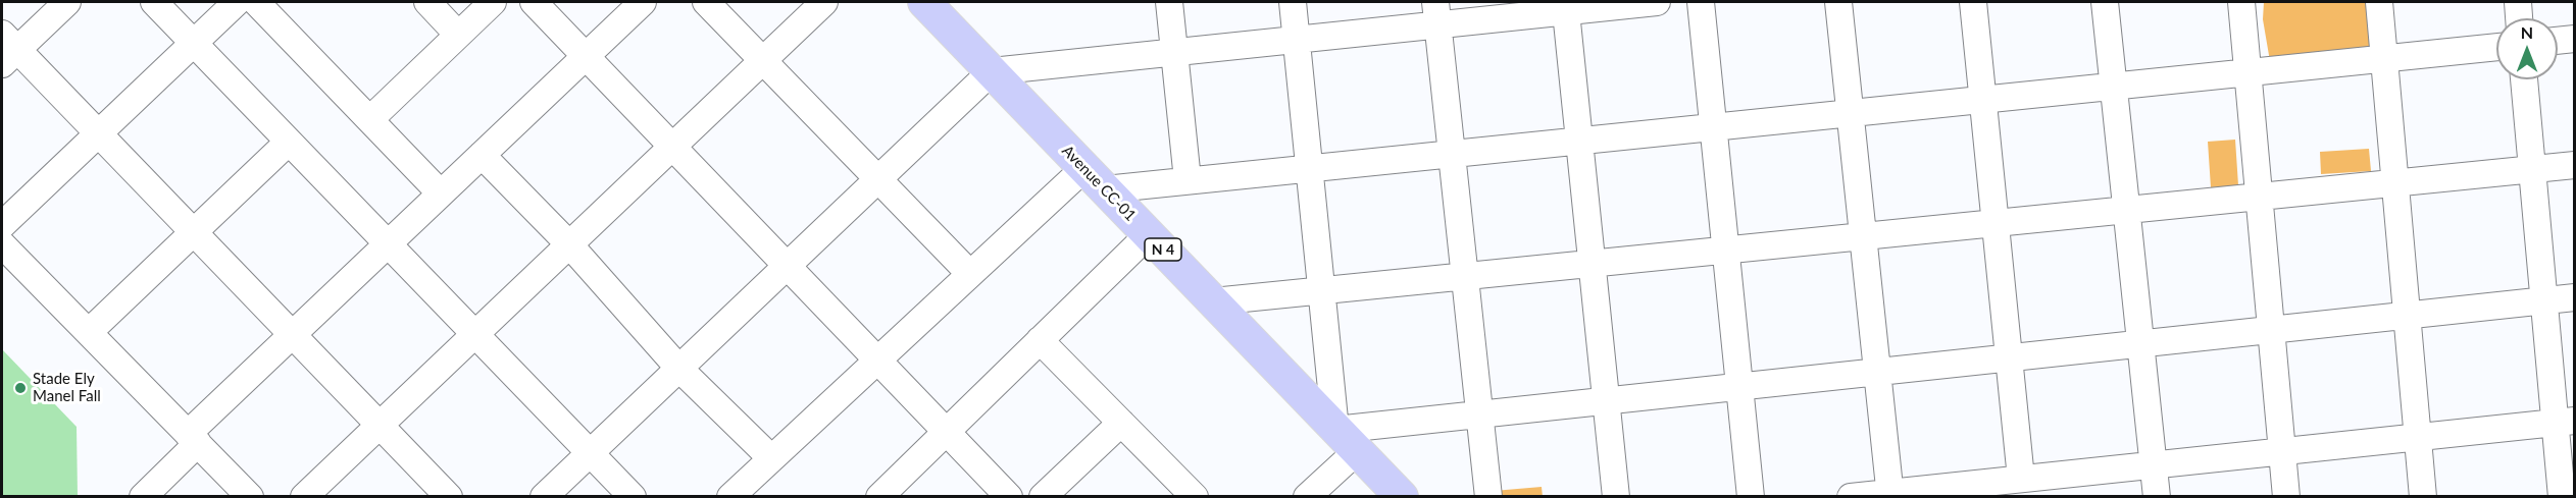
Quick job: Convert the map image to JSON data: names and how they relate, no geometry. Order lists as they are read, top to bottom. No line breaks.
{"streets":{"main road":["Avenue CC-01","N 4"]},"places":["Stade Ely Manel Fall"],"north":"top"}
